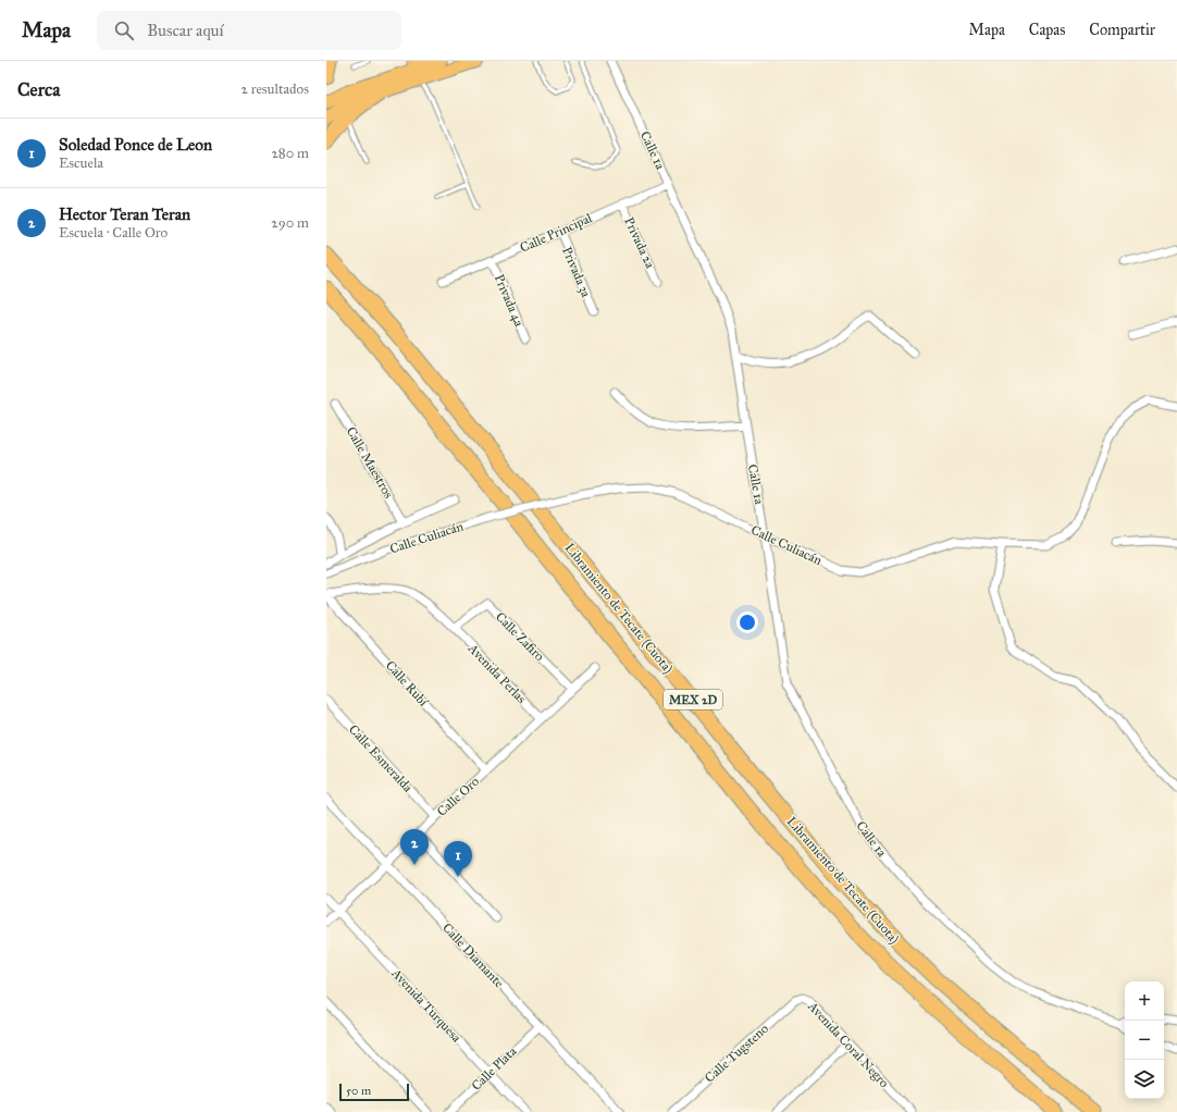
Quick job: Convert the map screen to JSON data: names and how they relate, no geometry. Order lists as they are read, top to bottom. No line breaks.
{"streets":{"highway":["Libramiento de Tecate (Cuota)","MEX 2D"],"street":["Calle 1a","Calle Principal","Privada 2a","Privada 3a","Privada 4a","Calle Maestros","Calle Culiacán","Calle Zafiro","Avenida Perlas","Calle Rubí","Calle Esmeralda","Calle Oro","Calle Diamante","Avenida Turquesa","Avenida Coral Negro","Calle Tugsteno","Calle Plata"]},"crossings":[["Calle 1a","Calle Principal"],["Calle 1a","Calle Culiacán"],["Calle Principal","Privada 2a"],["Calle Principal","Privada 3a"],["Calle Principal","Privada 4a"],["Calle Zafiro","Avenida Perlas"],["Calle Zafiro","Calle Oro"],["Avenida Perlas","Calle Oro"],["Calle Rubí","Calle Oro"],["Calle Esmeralda","Calle Oro"],["Calle Oro","Calle Diamante"],["Calle Oro","Avenida Turquesa"],["Calle Diamante","Calle Plata"],["Avenida Turquesa","Calle Plata"],["Avenida Coral Negro","Calle Tugsteno"]],"scale_bar":"50 m","page":{"header":"Mapa","search":"Buscar aquí","nav":["Mapa","Capas","Compartir"],"heading":["Cerca","2 resultados"],"list":[{"mark":"1","name":"Soledad Ponce de Leon","note":"Escuela","value":"280 m"},{"mark":"2","name":"Hector Teran Teran","note":"Escuela · Calle Oro","value":"290 m"}],"pins":["2","1"],"map_buttons":["+","−"],"scale":"50 m"}}
